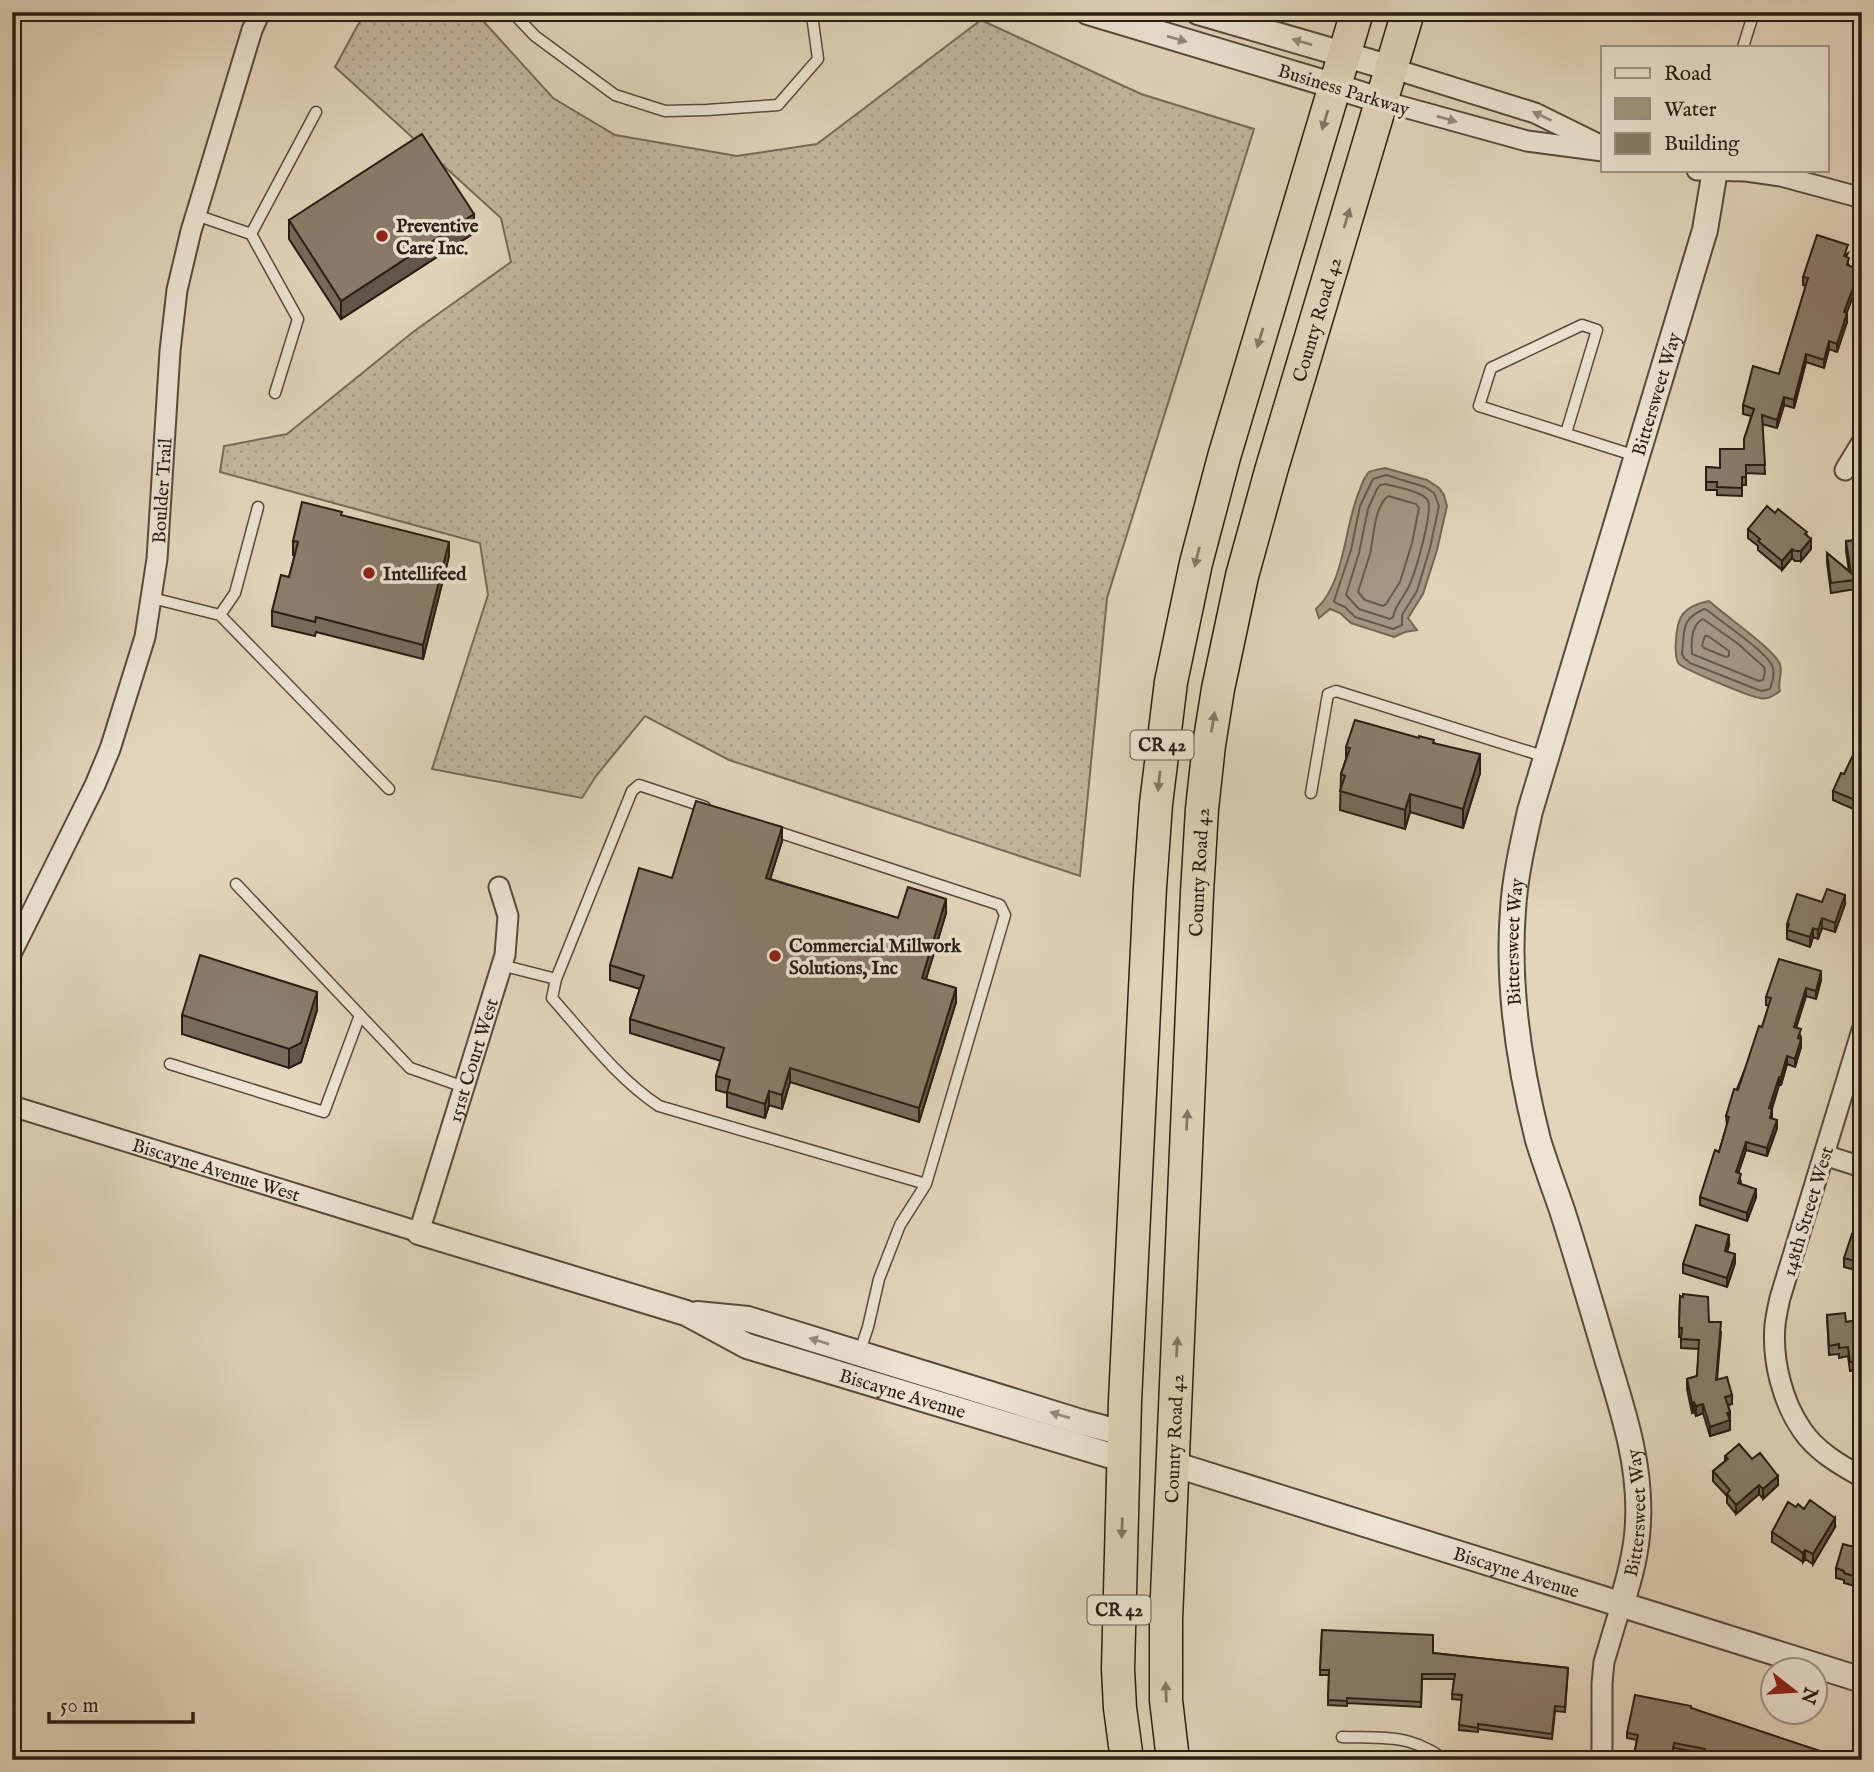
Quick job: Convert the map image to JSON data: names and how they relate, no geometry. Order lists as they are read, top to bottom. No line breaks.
{"streets":{"highway":["County Road 42","CR 42"],"street":["Business Parkway","Bittersweet Way","Boulder Trail","151st Court West","Biscayne Avenue West","148th Street West","Biscayne Avenue"]},"crossings":[["Business Parkway","County Road 42"],["Business Parkway","CR 42"],["County Road 42","Biscayne Avenue"],["Bittersweet Way","Biscayne Avenue"],["CR 42","Biscayne Avenue"],["151st Court West","Biscayne Avenue West"],["151st Court West","Biscayne Avenue"],["Biscayne Avenue West","Biscayne Avenue"]],"places":["Preventive Care Inc.","Intellifeed","Commercial Millwork Solutions, Inc"],"legend":["Road","Water","Building"],"scale_bar":"50 m","north":"right"}
